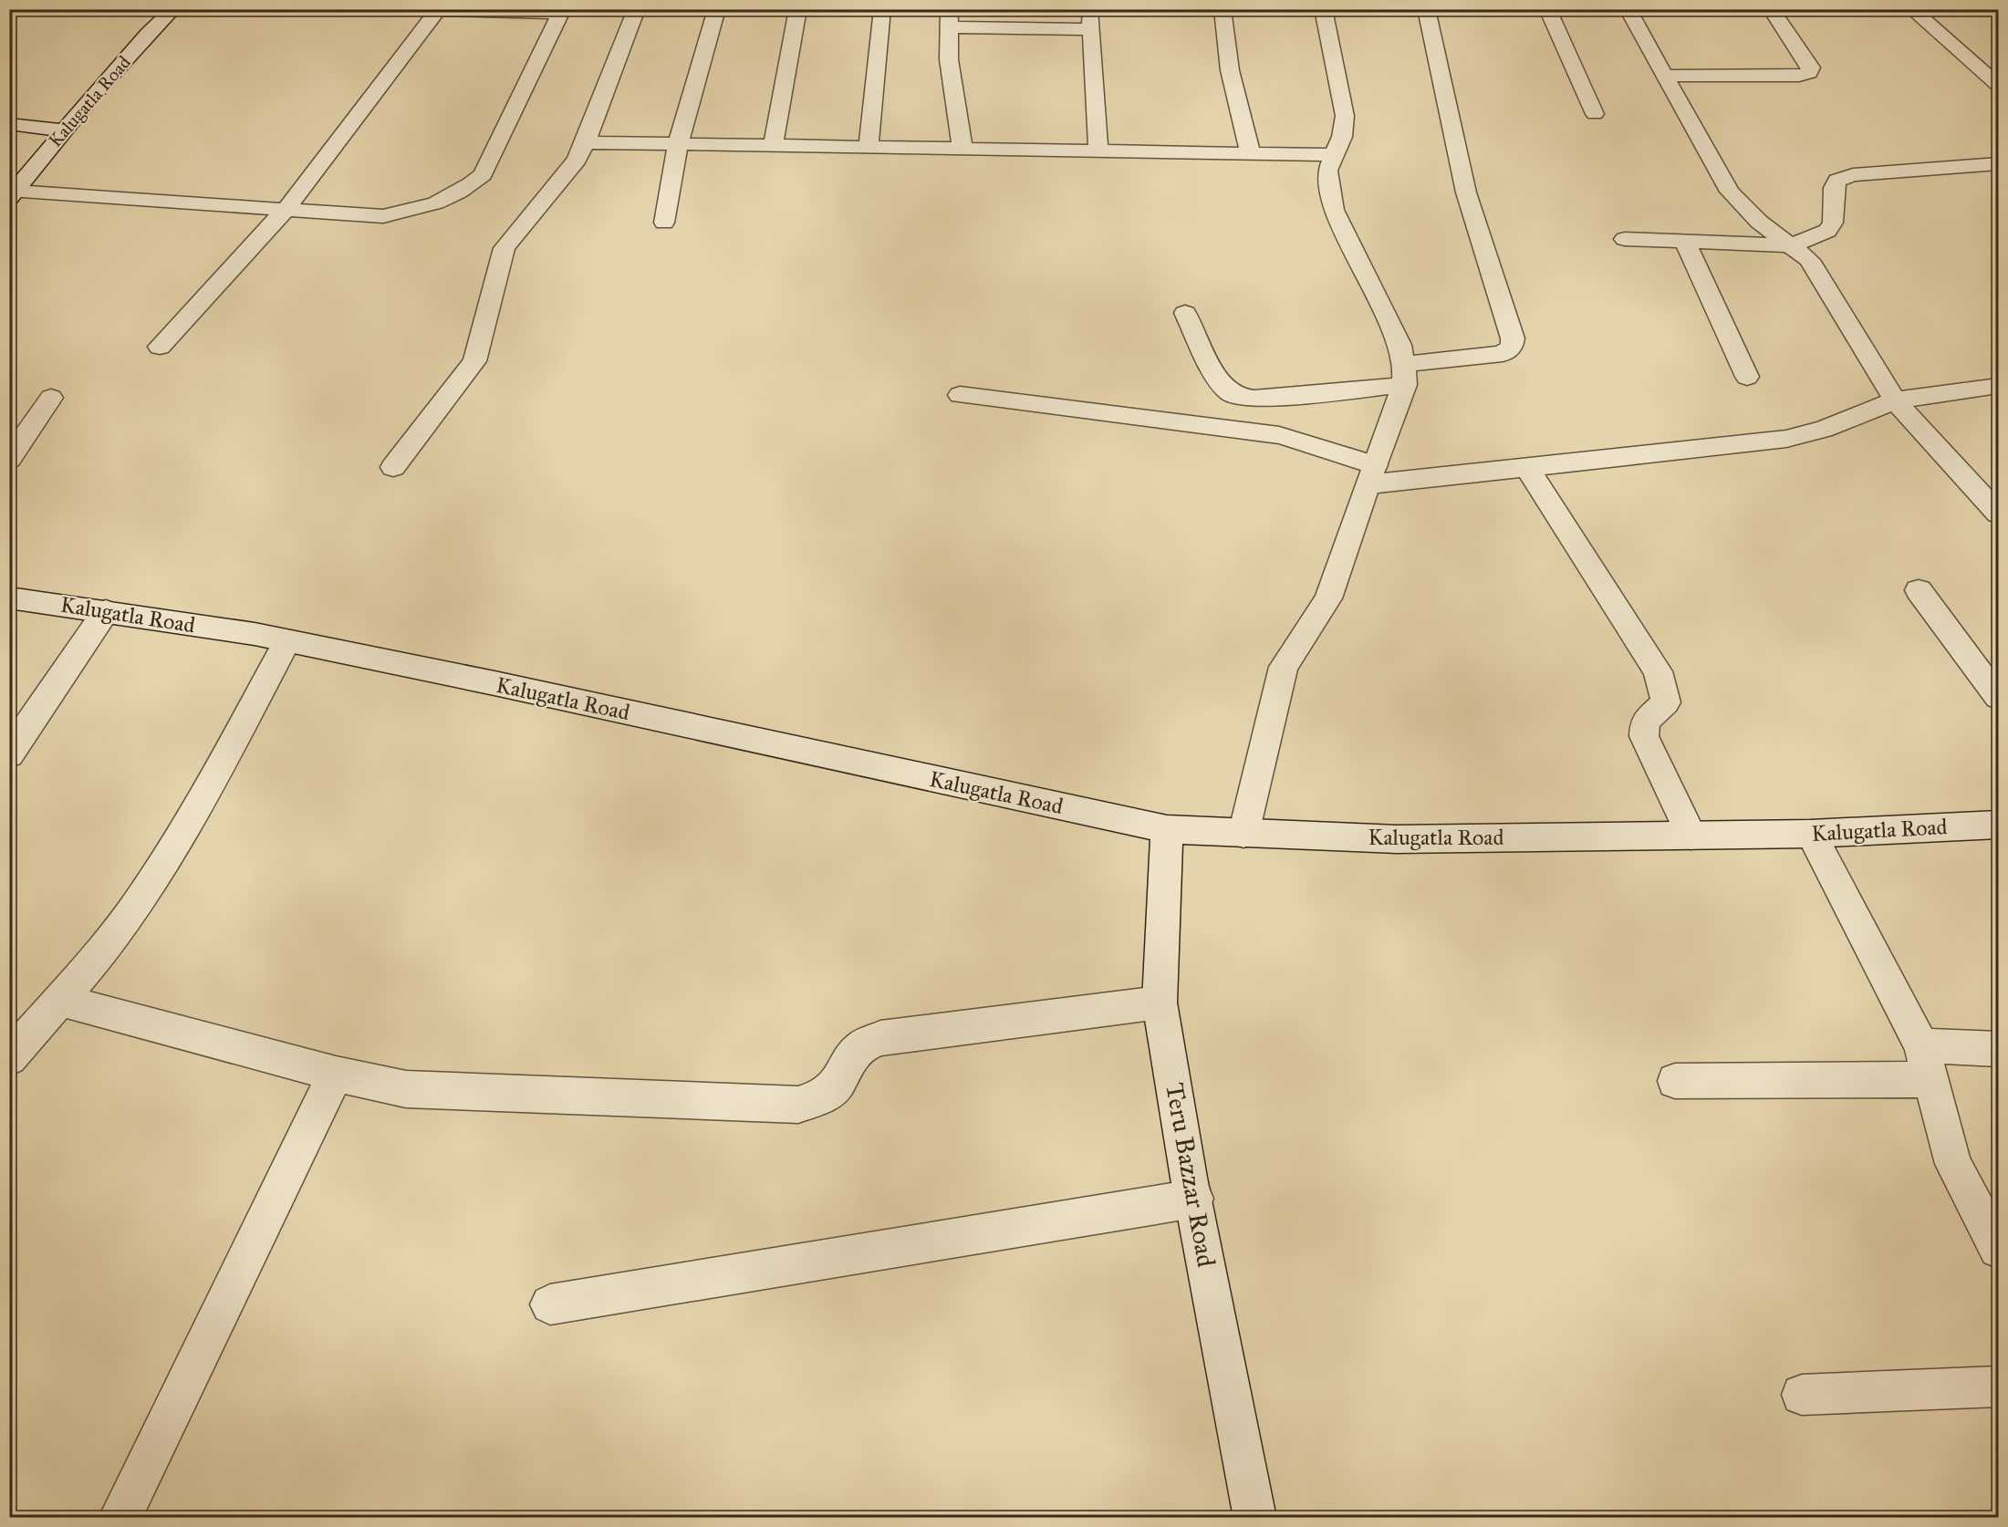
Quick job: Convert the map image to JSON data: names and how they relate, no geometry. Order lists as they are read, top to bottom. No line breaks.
{"streets":{"street":["Kalugatla Road","Teru Bazzar Road"]},"crossings":[["Kalugatla Road","Teru Bazzar Road"]]}
